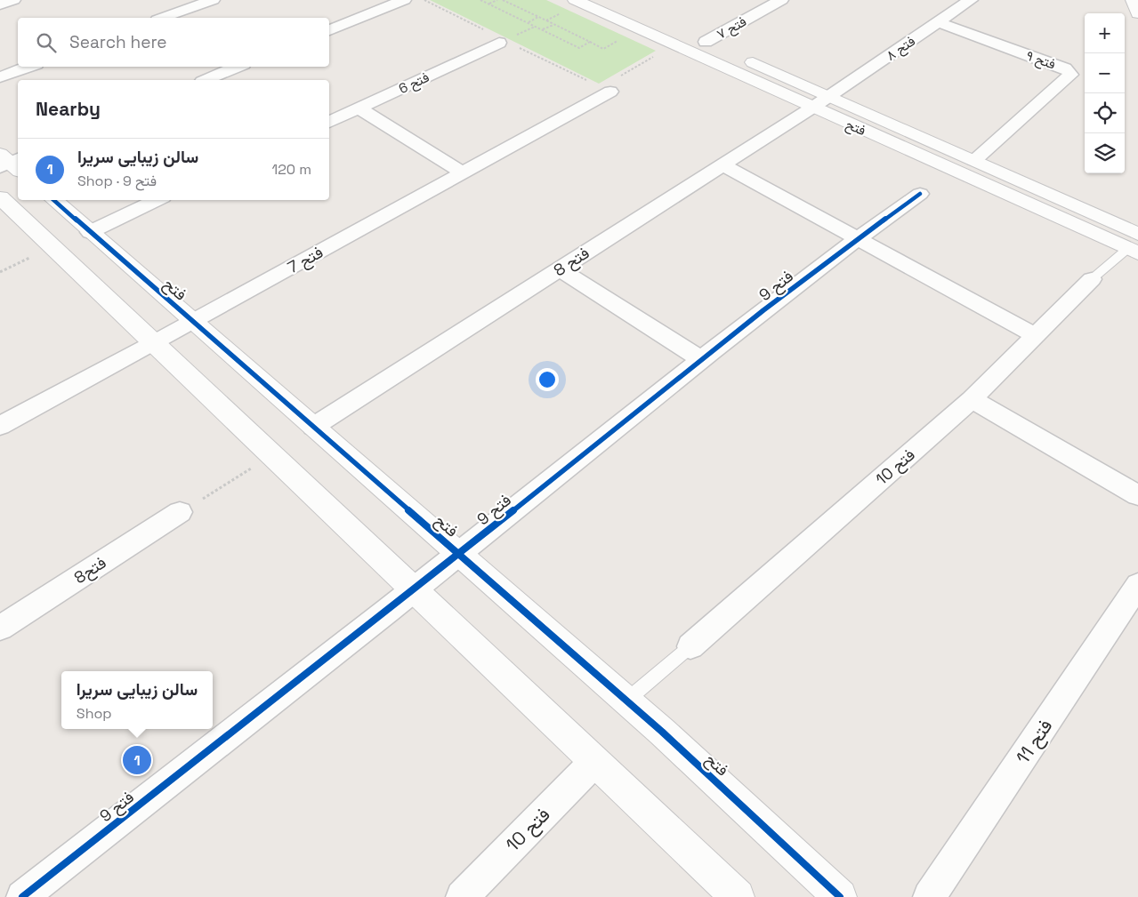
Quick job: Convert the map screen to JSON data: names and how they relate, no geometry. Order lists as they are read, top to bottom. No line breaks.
{"streets":{"street":["فتح ۷","فتح ۸","فتح ۹","فتح 6","فتح","فتح 7","فتح 8","فتح 9","فتح 10","فتح8","فتح 11"]},"crossings":[["فتح ۸","فتح ۹"],["فتح ۸","فتح"],["فتح ۸","فتح 8"],["فتح ۹","فتح"],["فتح","فتح 7"],["فتح","فتح 8"],["فتح","فتح 9"]],"page":{"map_buttons":["+","−"],"search":"Search here","heading":"Nearby","list":[{"mark":"1","name":"سالن زیبایی سریرا","note":"Shop · فتح 9","value":"120 m"}],"popup":["سالن زیبایی سریرا","Shop"],"pins":"1"}}
